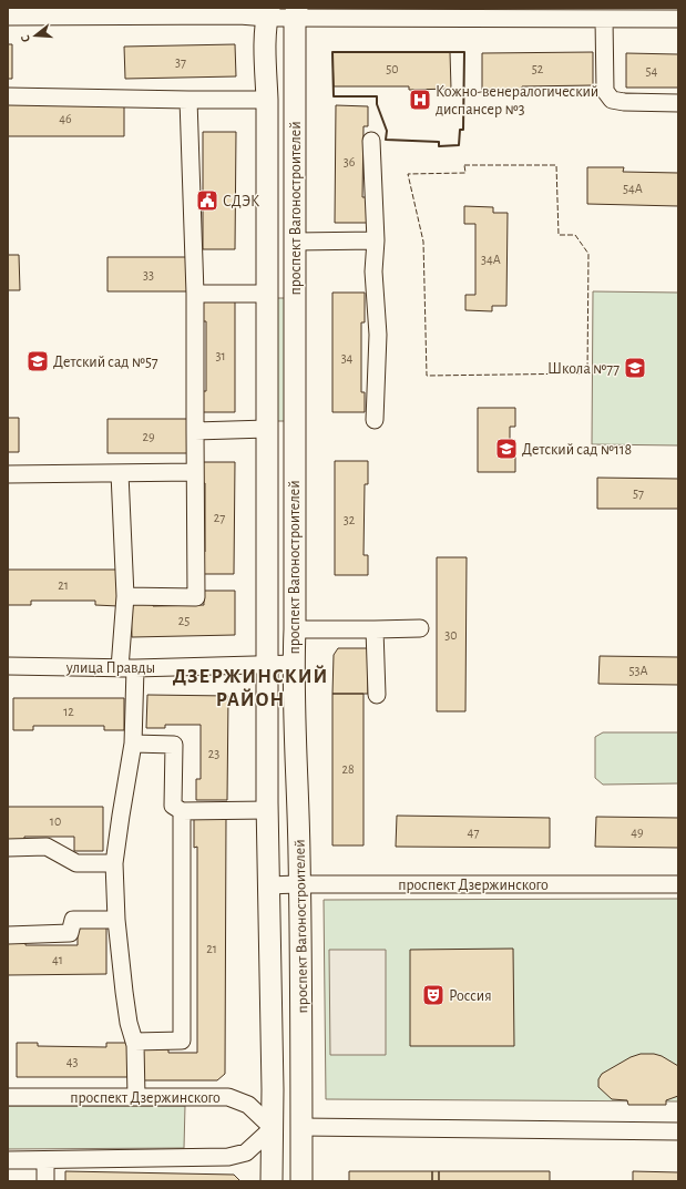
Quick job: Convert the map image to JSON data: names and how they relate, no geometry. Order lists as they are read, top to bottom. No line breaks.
{"streets":{"main road":["проспект Вагоностроителей"],"street":["улица Правды","проспект Дзержинского"]},"crossings":[["проспект Вагоностроителей","улица Правды"],["проспект Вагоностроителей","проспект Дзержинского"]],"districts":["ДЗЕРЖИНСКИЙ РАЙОН"],"places":{"hospital":["Кожно-венералогический диспансер №3"],"public building":["СДЭК"],"school or university":["Детский сад №57","Школа №77","Детский сад №118"],"theatre":["Россия"]},"house_numbers":["37","50","52","54","46","36","54А","34А","33","31","34","29","57","27","32","21","25","30","53А","12","23","28","10","47","49","21","41","43"],"north":"left"}
